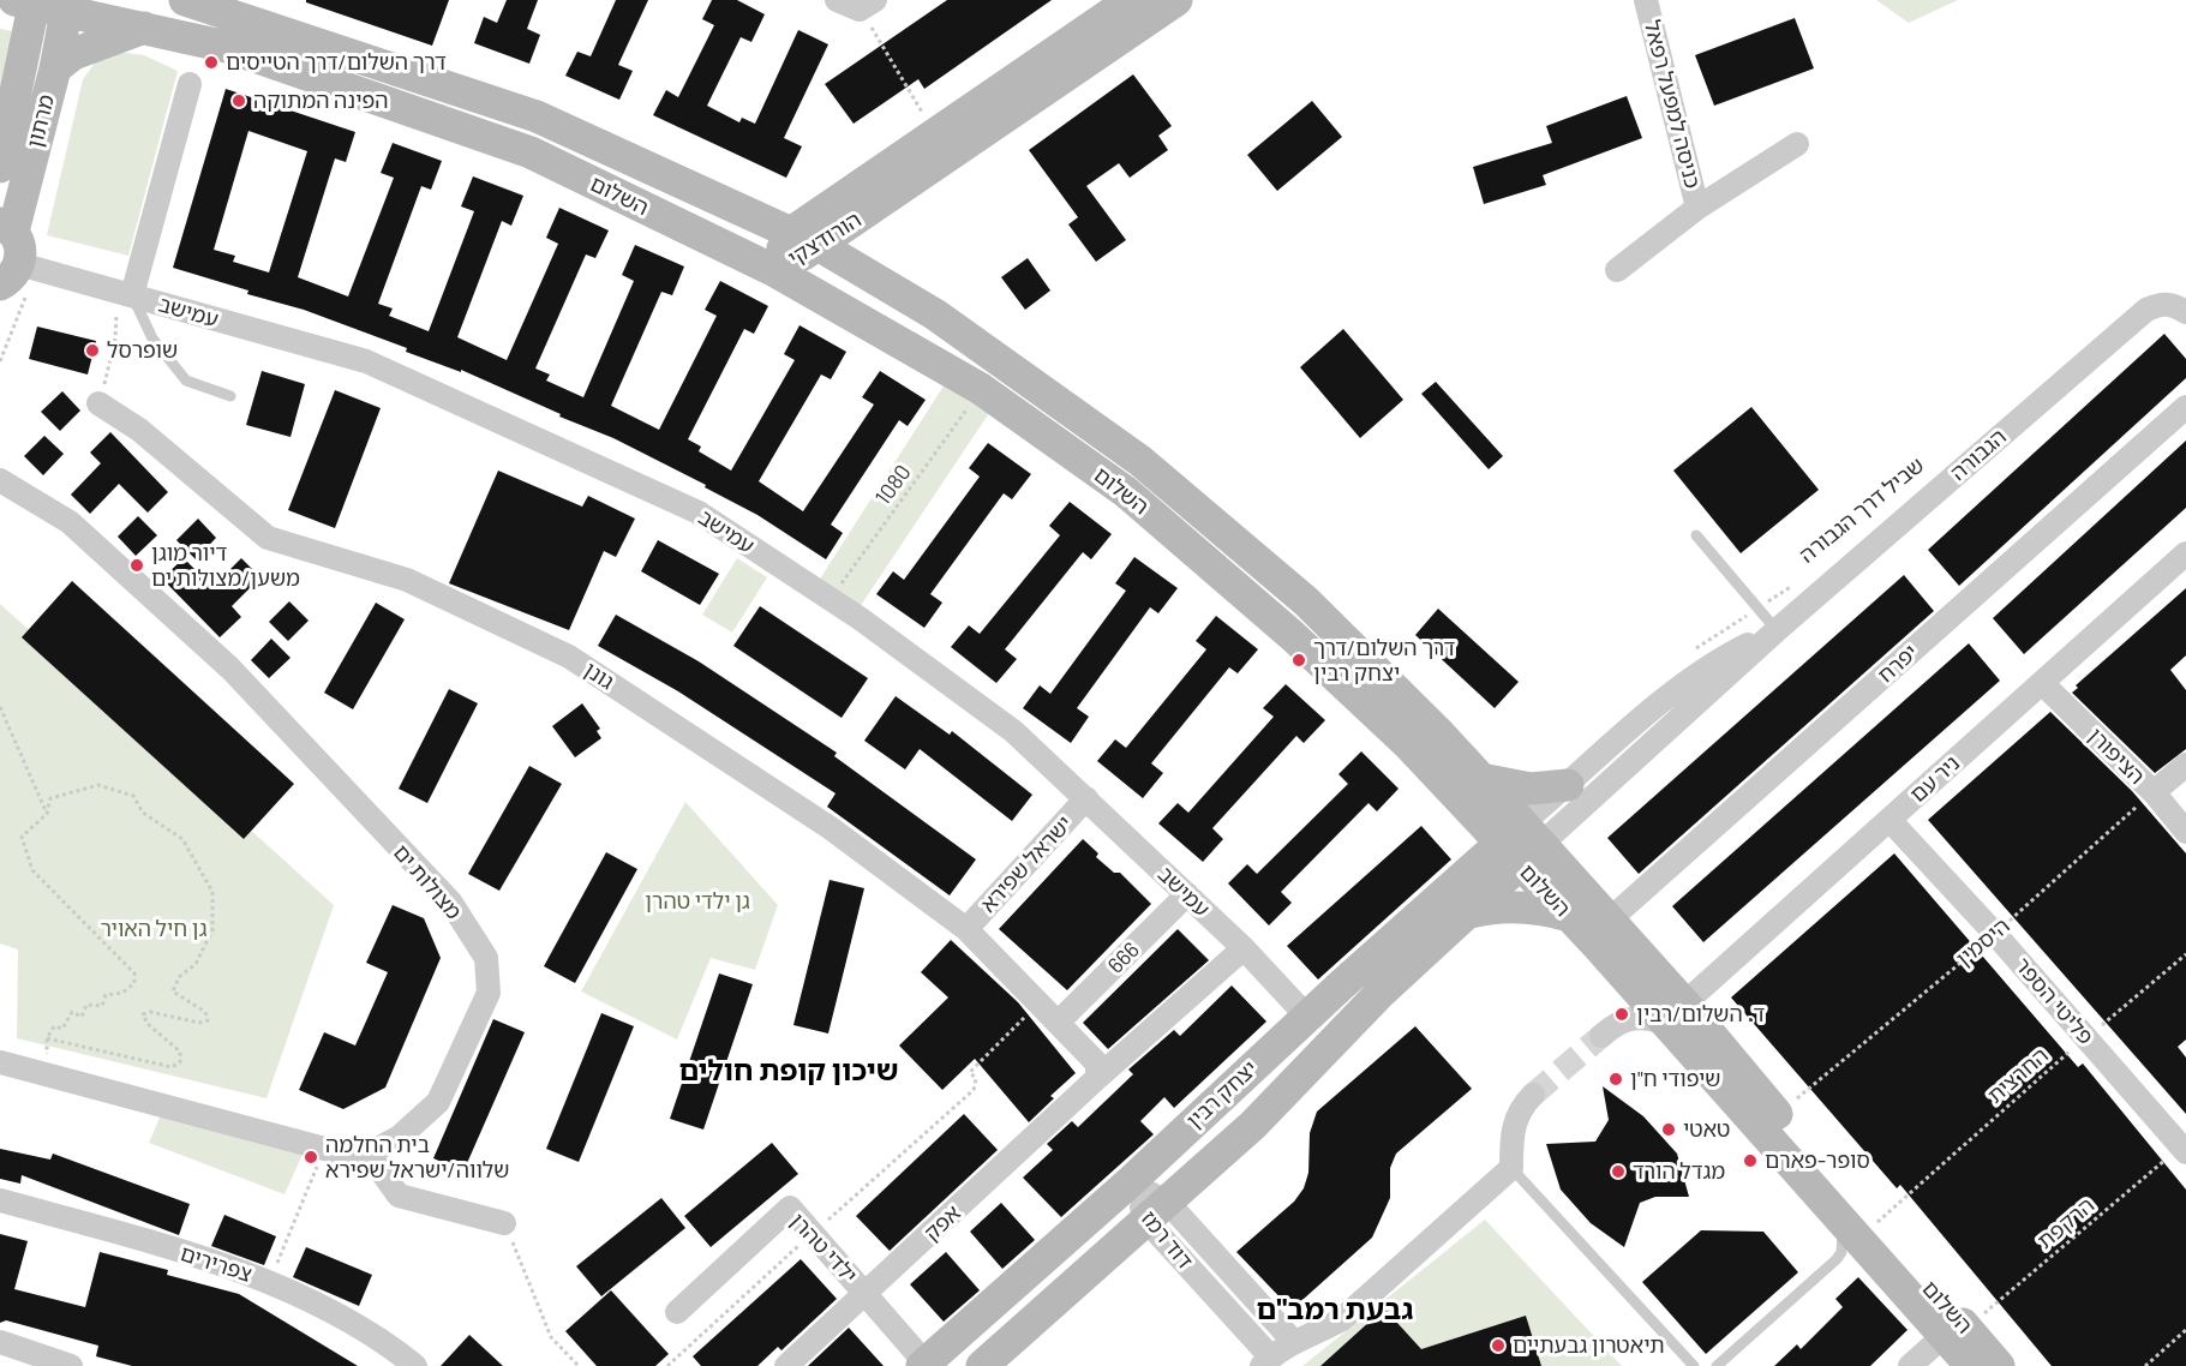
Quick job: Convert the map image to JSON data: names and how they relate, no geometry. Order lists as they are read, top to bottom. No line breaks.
{"streets":{"main road":["מרתון","השלום","הורודצקי","יצחק רבין"],"street":["כניסה למפעל רפאל","עמישב","הגבורה","יפרח","גונן","הציפורן","ניר עם","ישראל שפירא","מצולות ים","666","פליטי הספר","אפק","דוד רמז","ילדי טהרן","צפרירים"],"path":["1080","שביל דרך הגבורה","היסמין","החרצית","הרקפת"]},"crossings":[["מרתון","השלום"],["השלום","הורודצקי"],["השלום","הגבורה"],["השלום","1080"],["השלום","יפרח"],["השלום","ניר עם"],["השלום","היסמין"],["השלום","החרצית"],["השלום","יצחק רבין"],["השלום","הרקפת"],["עמישב","1080"],["עמישב","ישראל שפירא"],["עמישב","666"],["עמישב","יצחק רבין"],["עמישב","אפק"],["הגבורה","יצחק רבין"],["גונן","ישראל שפירא"],["גונן","666"],["הציפורן","ניר עם"],["הציפורן","היסמין"],["ניר עם","פליטי הספר"],["היסמין","פליטי הספר"],["פליטי הספר","החרצית"],["פליטי הספר","הרקפת"],["יצחק רבין","דוד רמז"],["יצחק רבין","ילדי טהרן"],["אפק","ילדי טהרן"]],"districts":["שיכון קופת חולים","גבעת רמב\"ם"],"parks":["גן ילדי טהרן","גן חיל האויר"],"places":["דרך השלום/דרך הטייסים","הפינה המתוקה","שופרסל","דיור מוגן משען/מצולות ים","דרך השלום/דרך יצחק רבין","ד. השלום/רבין","שיפודי ח\"ן","טאטי","בית החלמה שלווה/ישראל שפירא","סופר-פארם","מגדל הורד","תיאטרון גבעתיים"]}
